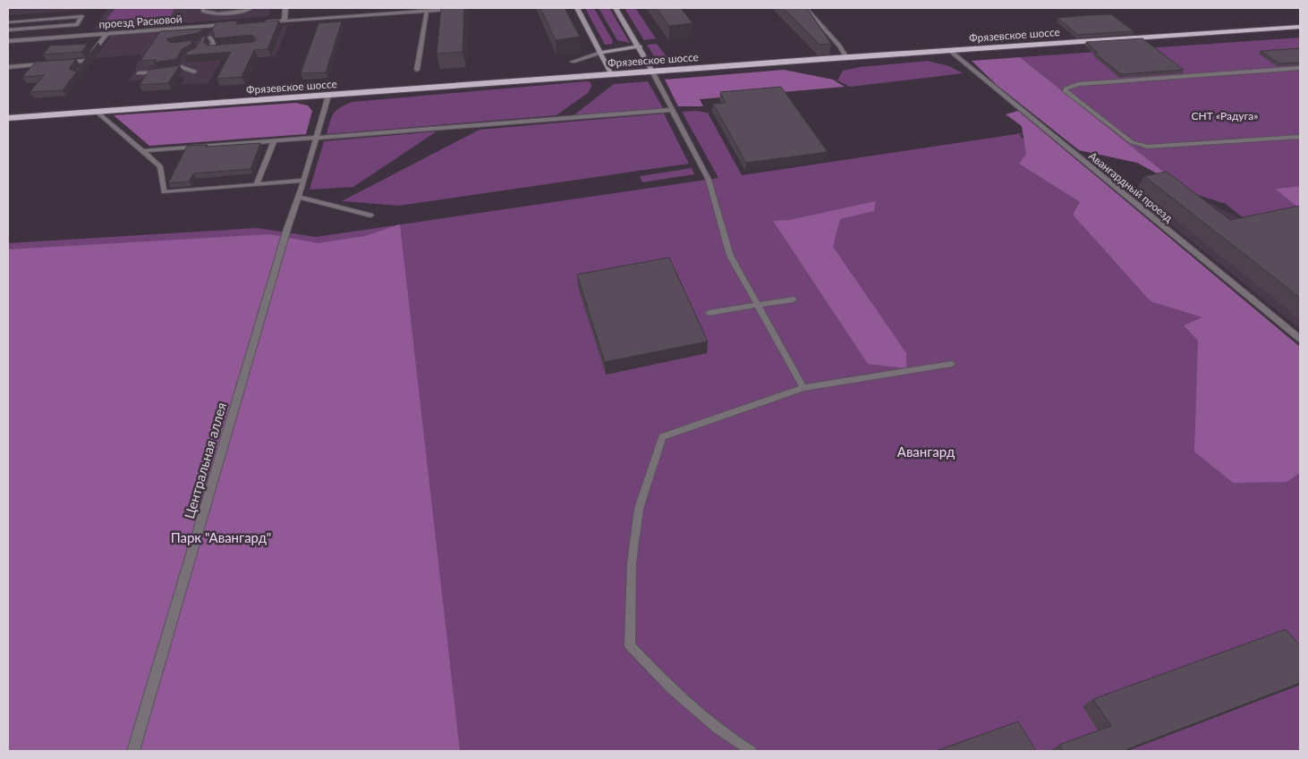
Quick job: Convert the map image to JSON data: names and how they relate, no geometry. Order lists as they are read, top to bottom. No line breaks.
{"streets":{"highway":["Фрязевское шоссе"],"street":["проезд Расковой","Авангардный проезд","Центральная аллея"]},"crossings":[["Фрязевское шоссе","Авангардный проезд"]],"parks":["СНТ «Радуга»","Авангард","Парк \"Авангард\""]}
